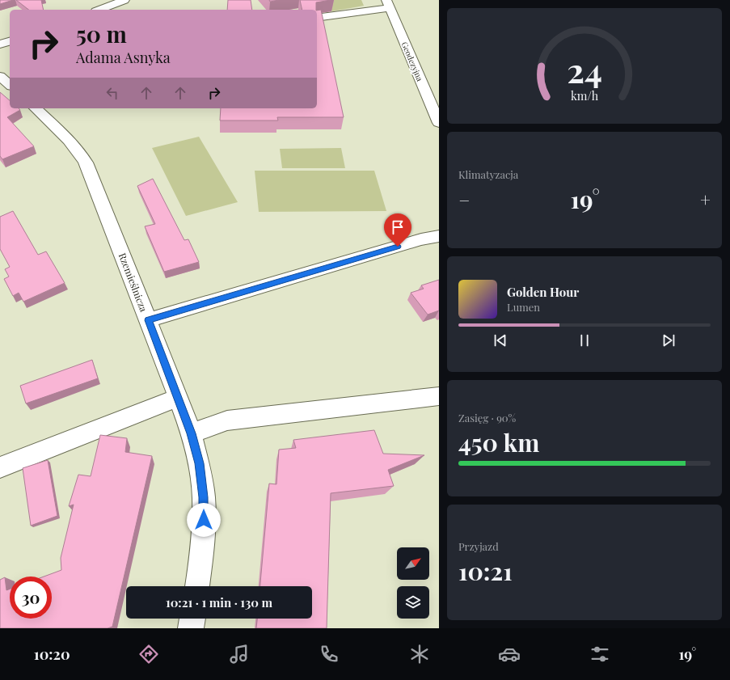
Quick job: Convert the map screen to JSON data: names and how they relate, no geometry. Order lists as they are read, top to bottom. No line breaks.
{"streets":{"street":["Geodezyjna","Rzemieślnicza"]},"north":"top right","page":{"turn":["50 m","Adama Asnyka"],"tile":["Klimatyzacja",["Zasięg · 90%","450 km"],["Przyjazd","10:21"]],"heat":["−","19°","+"],"song":["Golden Hour","Lumen"],"limit":"30","trip":"10:21 · 1 min · 130 m","tabs":["10:20","19°"],"gauge":["24","km/h"]}}
